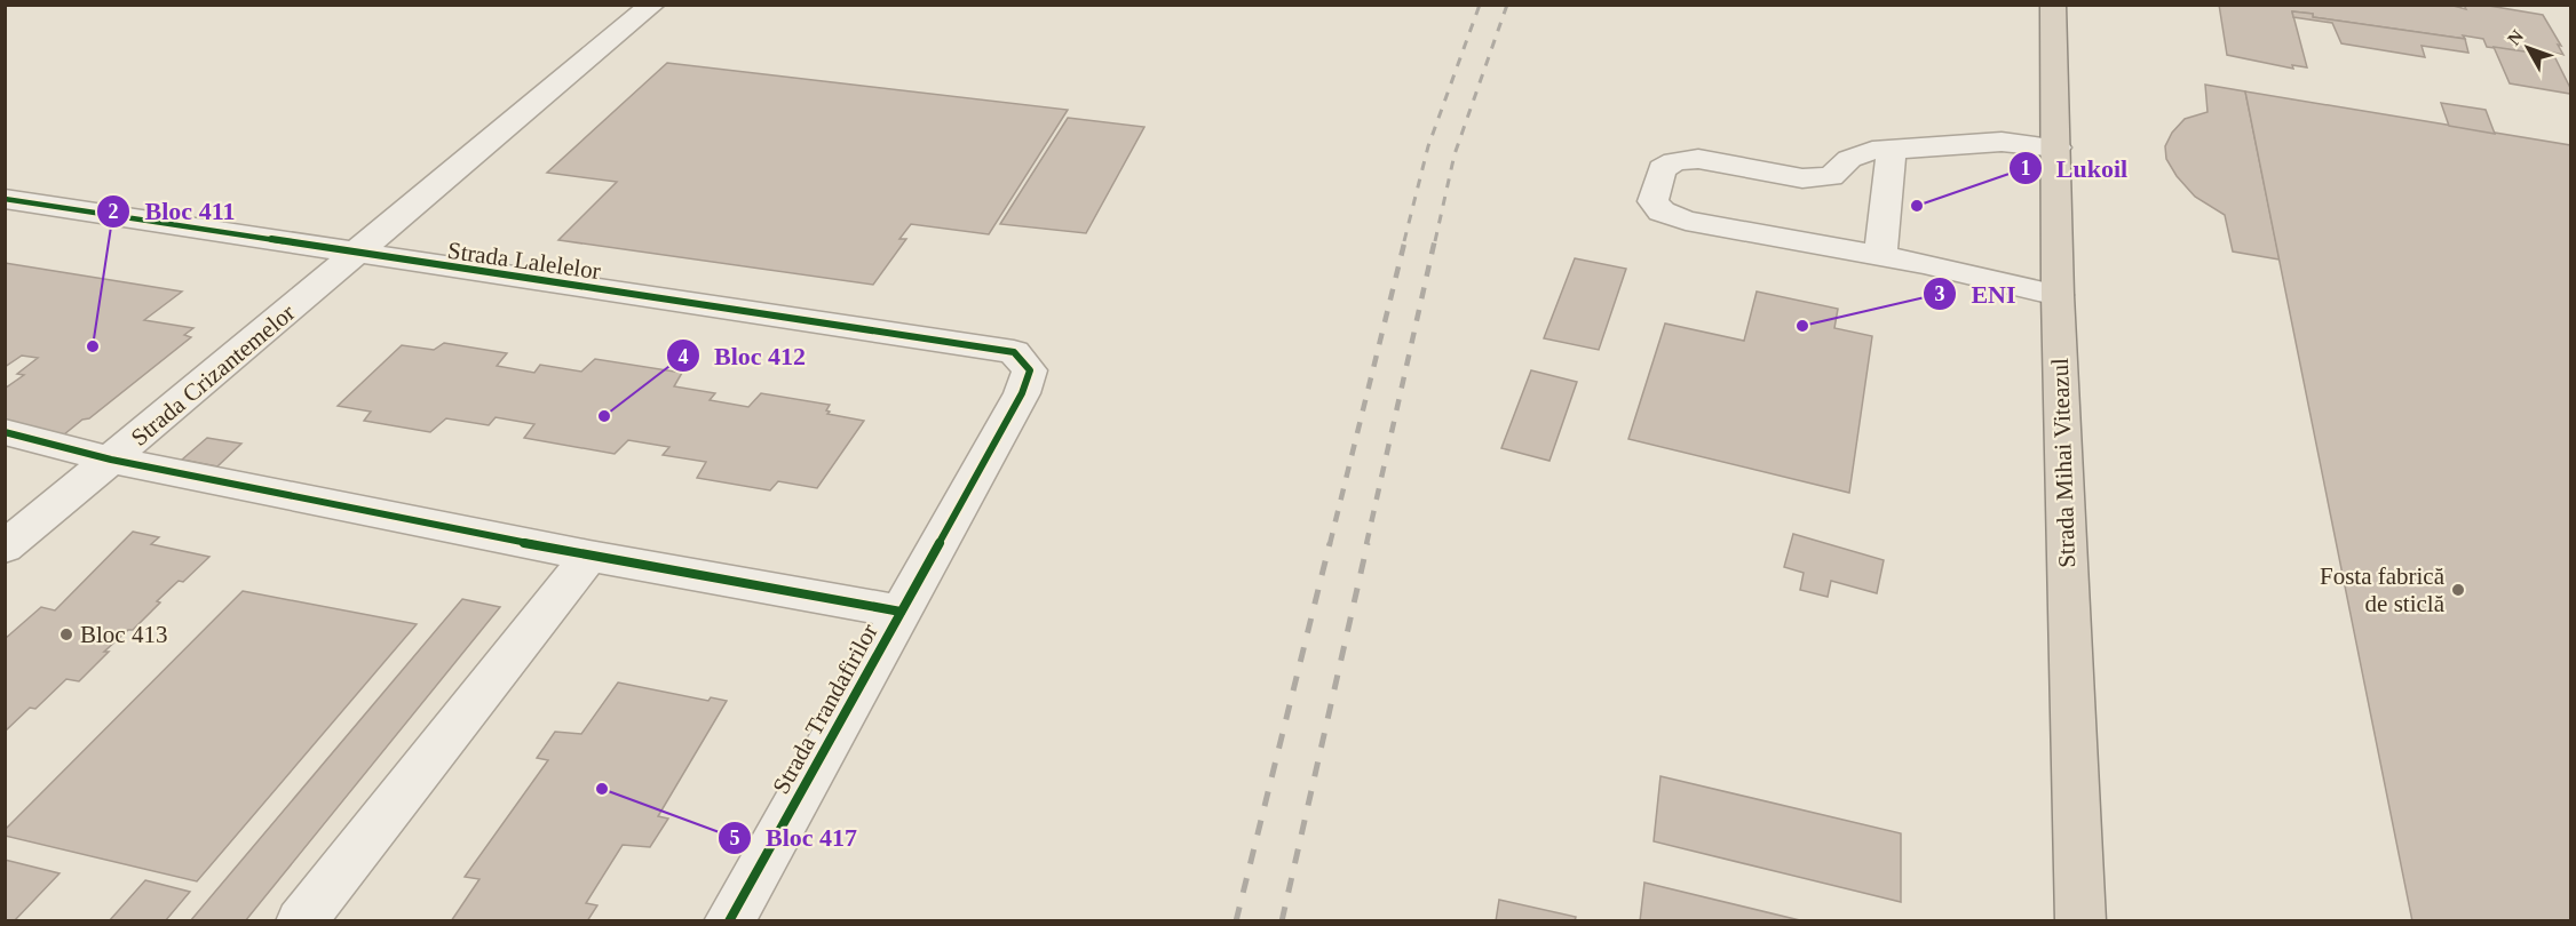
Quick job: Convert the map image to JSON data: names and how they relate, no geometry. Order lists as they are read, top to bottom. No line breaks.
{"streets":{"highway":["Strada Mihai Viteazul"],"street":["Strada Lalelelor","Strada Crizantemelor","Strada Trandafirilor"]},"crossings":[["Strada Lalelelor","Strada Crizantemelor"],["Strada Lalelelor","Strada Trandafirilor"]],"places":["Lukoil","ENI","Bloc 411","Bloc 412","Fosta fabrică de sticlă","Bloc 413","Bloc 417"],"north":"top left"}
